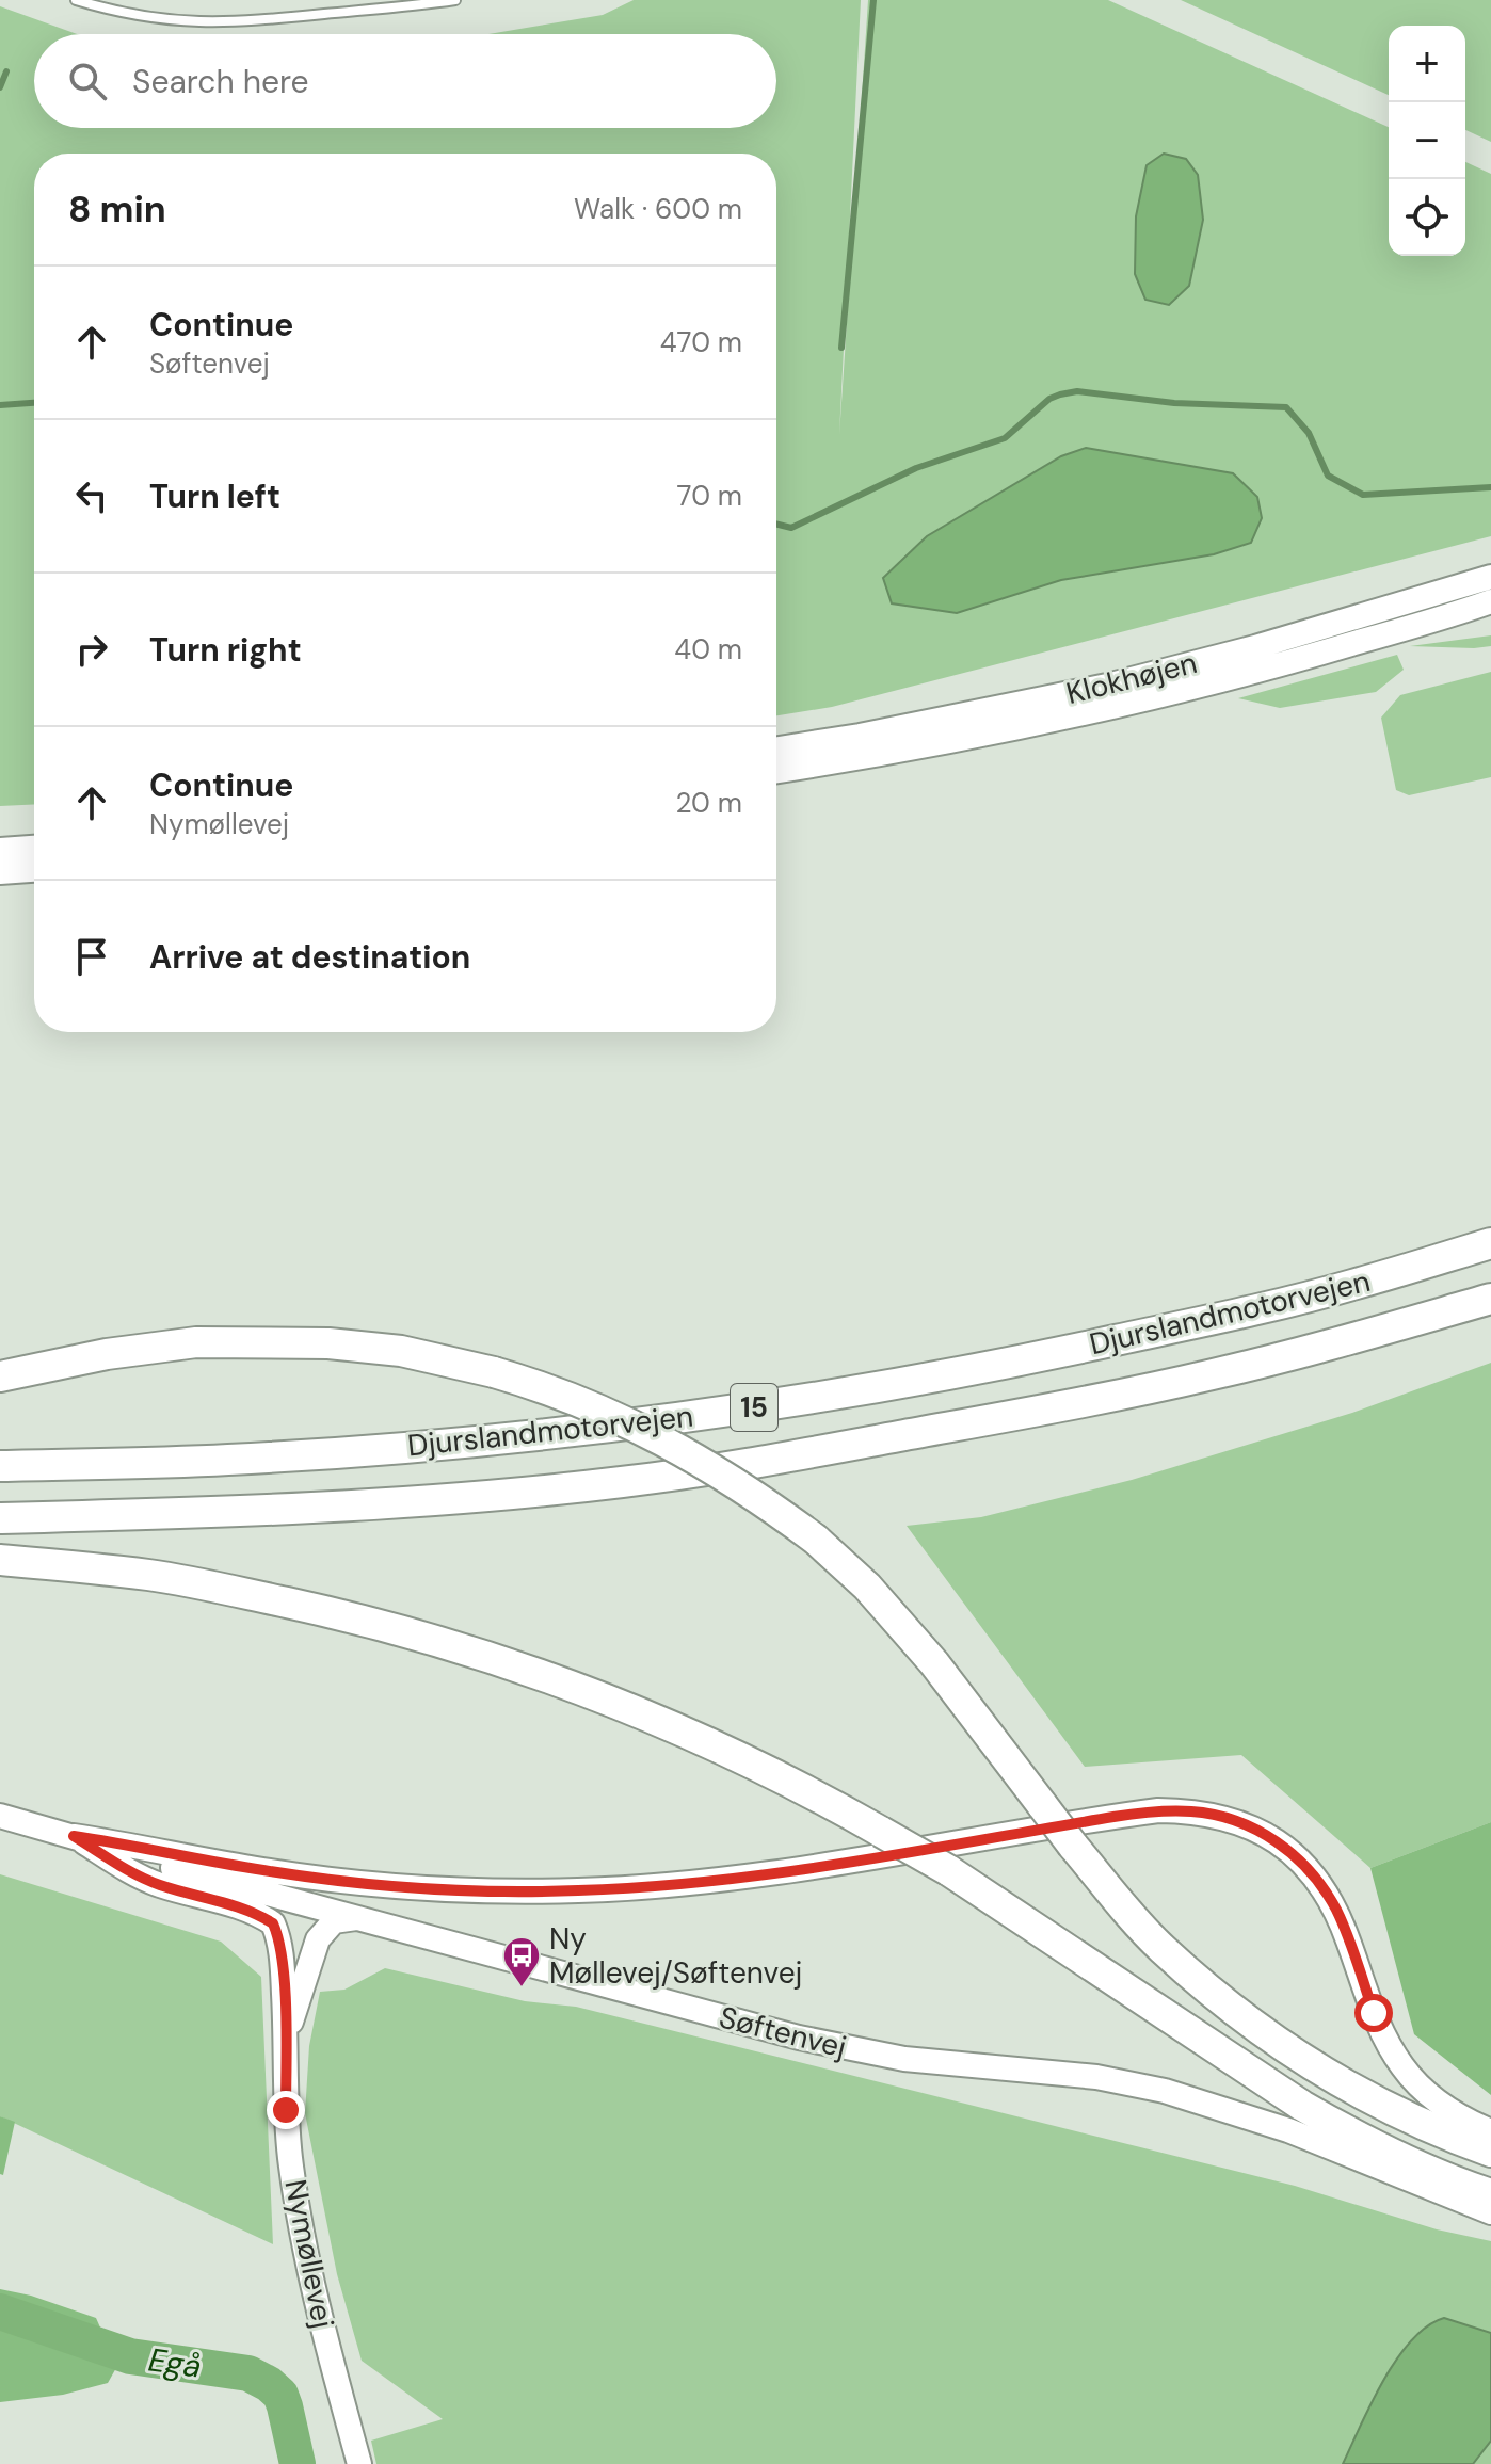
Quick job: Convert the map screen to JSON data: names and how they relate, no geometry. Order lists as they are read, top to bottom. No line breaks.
{"streets":{"highway":["Djurslandmotorvejen","15"],"main road":["Klokhøjen","Søftenvej","Nymøllevej"]},"water":["Egå"],"places":{"bus stop":["Ny Møllevej/Søftenvej"]},"page":{"map_buttons":["+","−"],"search":"Search here","heading":["8 min","Walk · 600 m"],"list":[["Continue","Søftenvej","470 m"],["Turn left","70 m"],["Turn right","40 m"],["Continue","Nymøllevej","20 m"],"Arrive at destination"]}}
